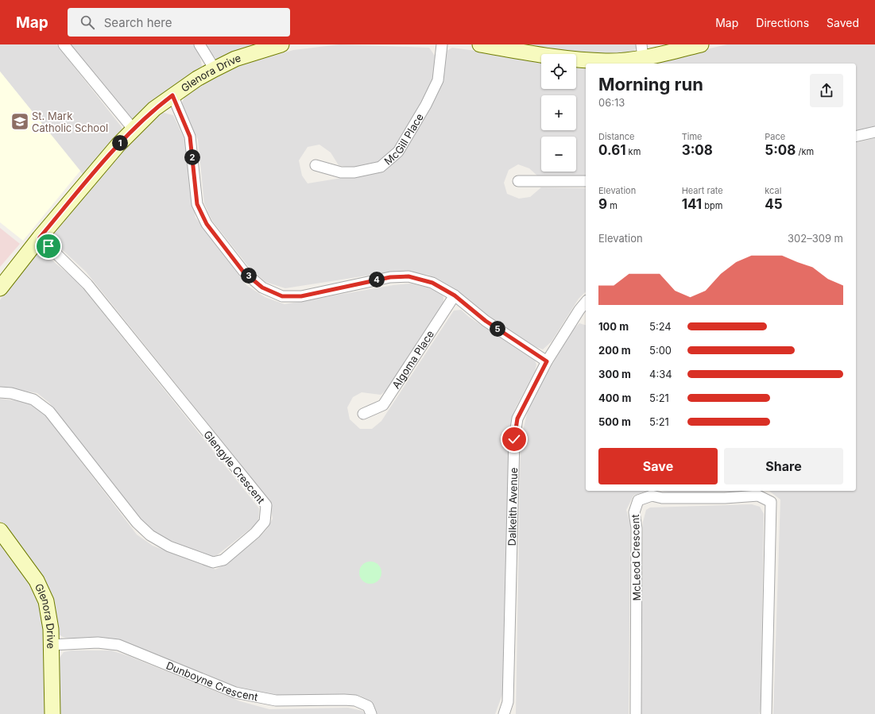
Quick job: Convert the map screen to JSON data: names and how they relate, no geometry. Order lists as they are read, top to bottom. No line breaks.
{"streets":{"street":["Glenora Drive","McGill Place","Algoma Place","Glengyle Crescent","Dalkeith Avenue","McLeod Crescent","Dunboyne Crescent"]},"crossings":[["Glenora Drive","Glengyle Crescent"],["Glenora Drive","Dunboyne Crescent"]],"places":{"school or university":["St. Mark Catholic School"]},"page":{"header":"Map","search":"Search here","nav":["Map","Directions","Saved"],"map_buttons":["+","−"],"heading":["Morning run","06:13"],"stats":[["Distance","0.61 km"],["Time","3:08"],["Pace","5:08 /km"],["Elevation","9 m"],["Heart rate","141 bpm"],["kcal","45"]],"pins":["1","2","3","4","5"],"chart":["Elevation","302–309 m"],"list":[{"name":"100 m","note":"5:24"},{"name":"200 m","note":"5:00"},{"name":"300 m","note":"4:34"},{"name":"400 m","note":"5:21"},{"name":"500 m","note":"5:21"}],"buttons":["Save","Share"]}}
